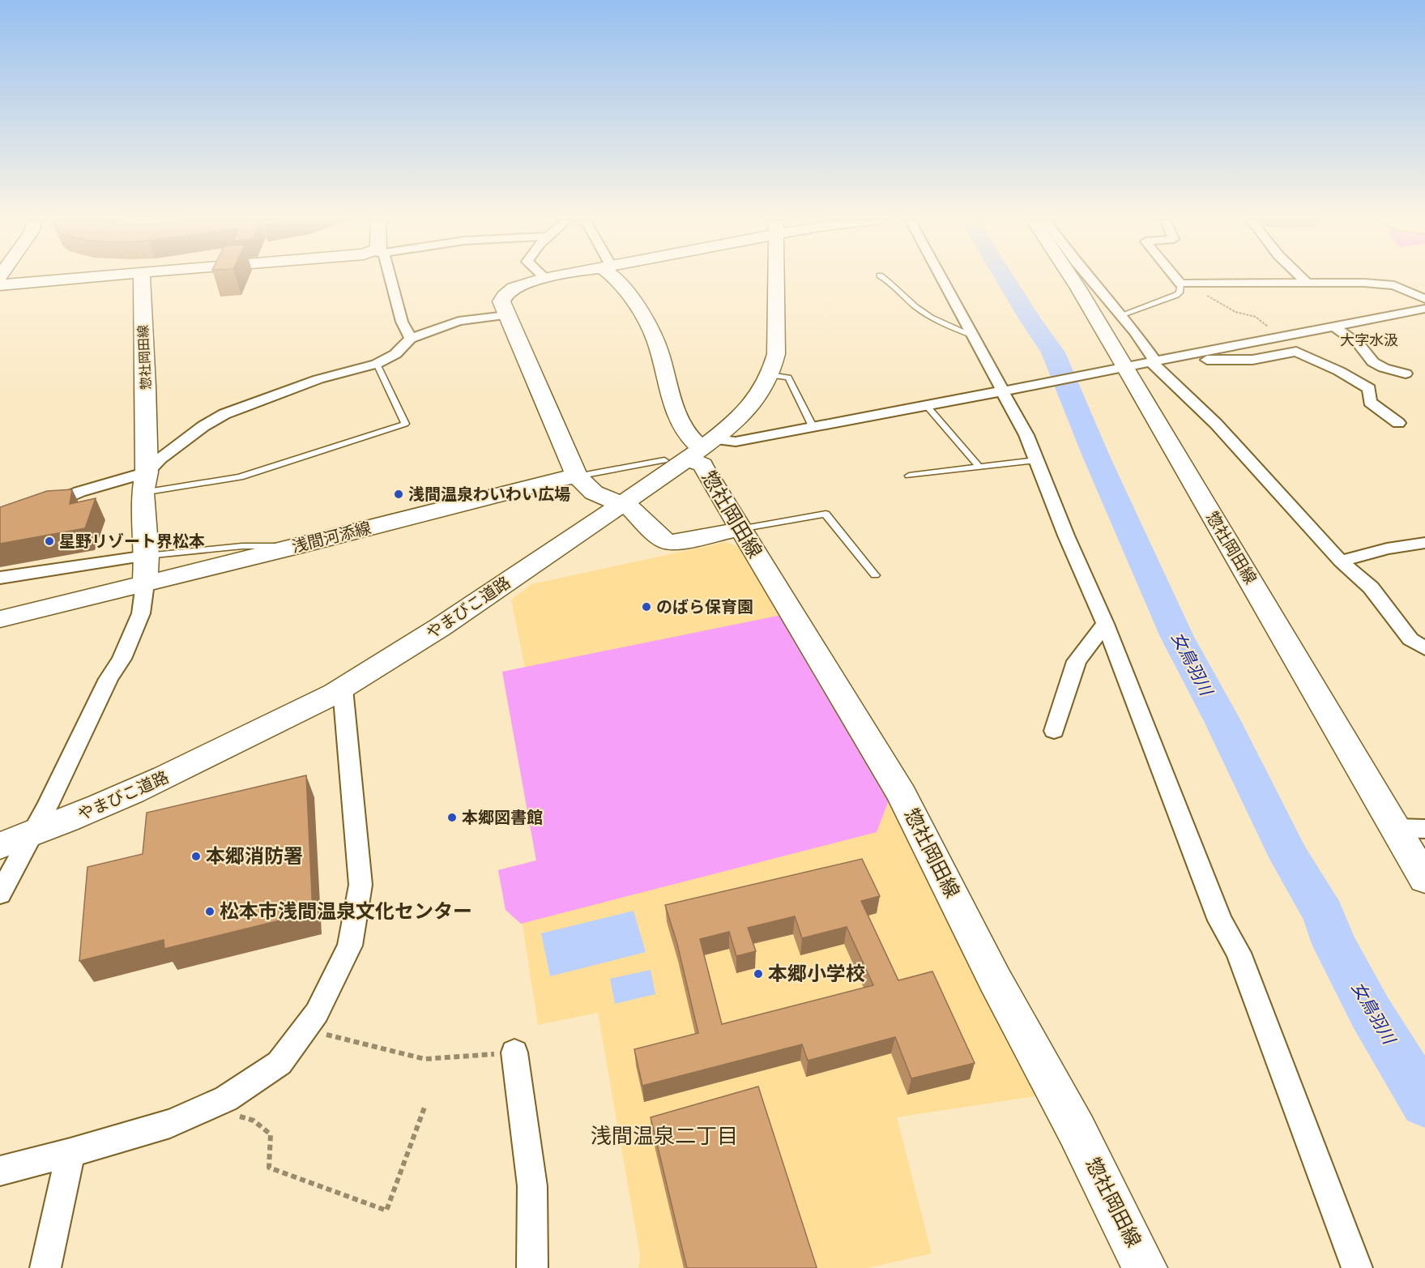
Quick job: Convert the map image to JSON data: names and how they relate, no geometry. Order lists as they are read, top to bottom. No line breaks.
{"streets":{"main road":["惣社岡田線","浅間河添線","やまびこ道路"]},"crossings":[["惣社岡田線","浅間河添線"],["惣社岡田線","やまびこ道路"],["浅間河添線","やまびこ道路"]],"districts":["大字水汲","浅間温泉二丁目"],"water":["女鳥羽川"],"places":["浅間温泉わいわい広場","星野リゾート界松本","のばら保育園","本郷図書館","本郷消防署","松本市浅間温泉文化センター","本郷小学校"]}
